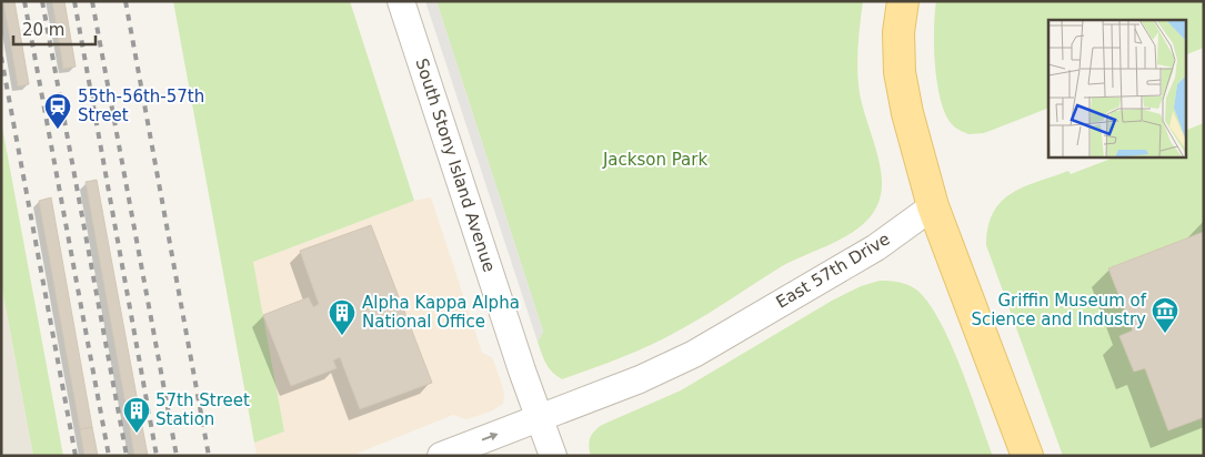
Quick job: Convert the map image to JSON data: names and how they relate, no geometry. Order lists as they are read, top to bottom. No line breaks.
{"streets":{"street":["South Stony Island Avenue","East 57th Drive"]},"crossings":[["South Stony Island Avenue","East 57th Drive"]],"parks":["Jackson Park"],"places":{"station":["55th-56th-57th Street"],"museum":["Griffin Museum of Science and Industry"],"building":["Alpha Kappa Alpha National Office","57th Street Station"]},"scale_bar":"20 m"}
